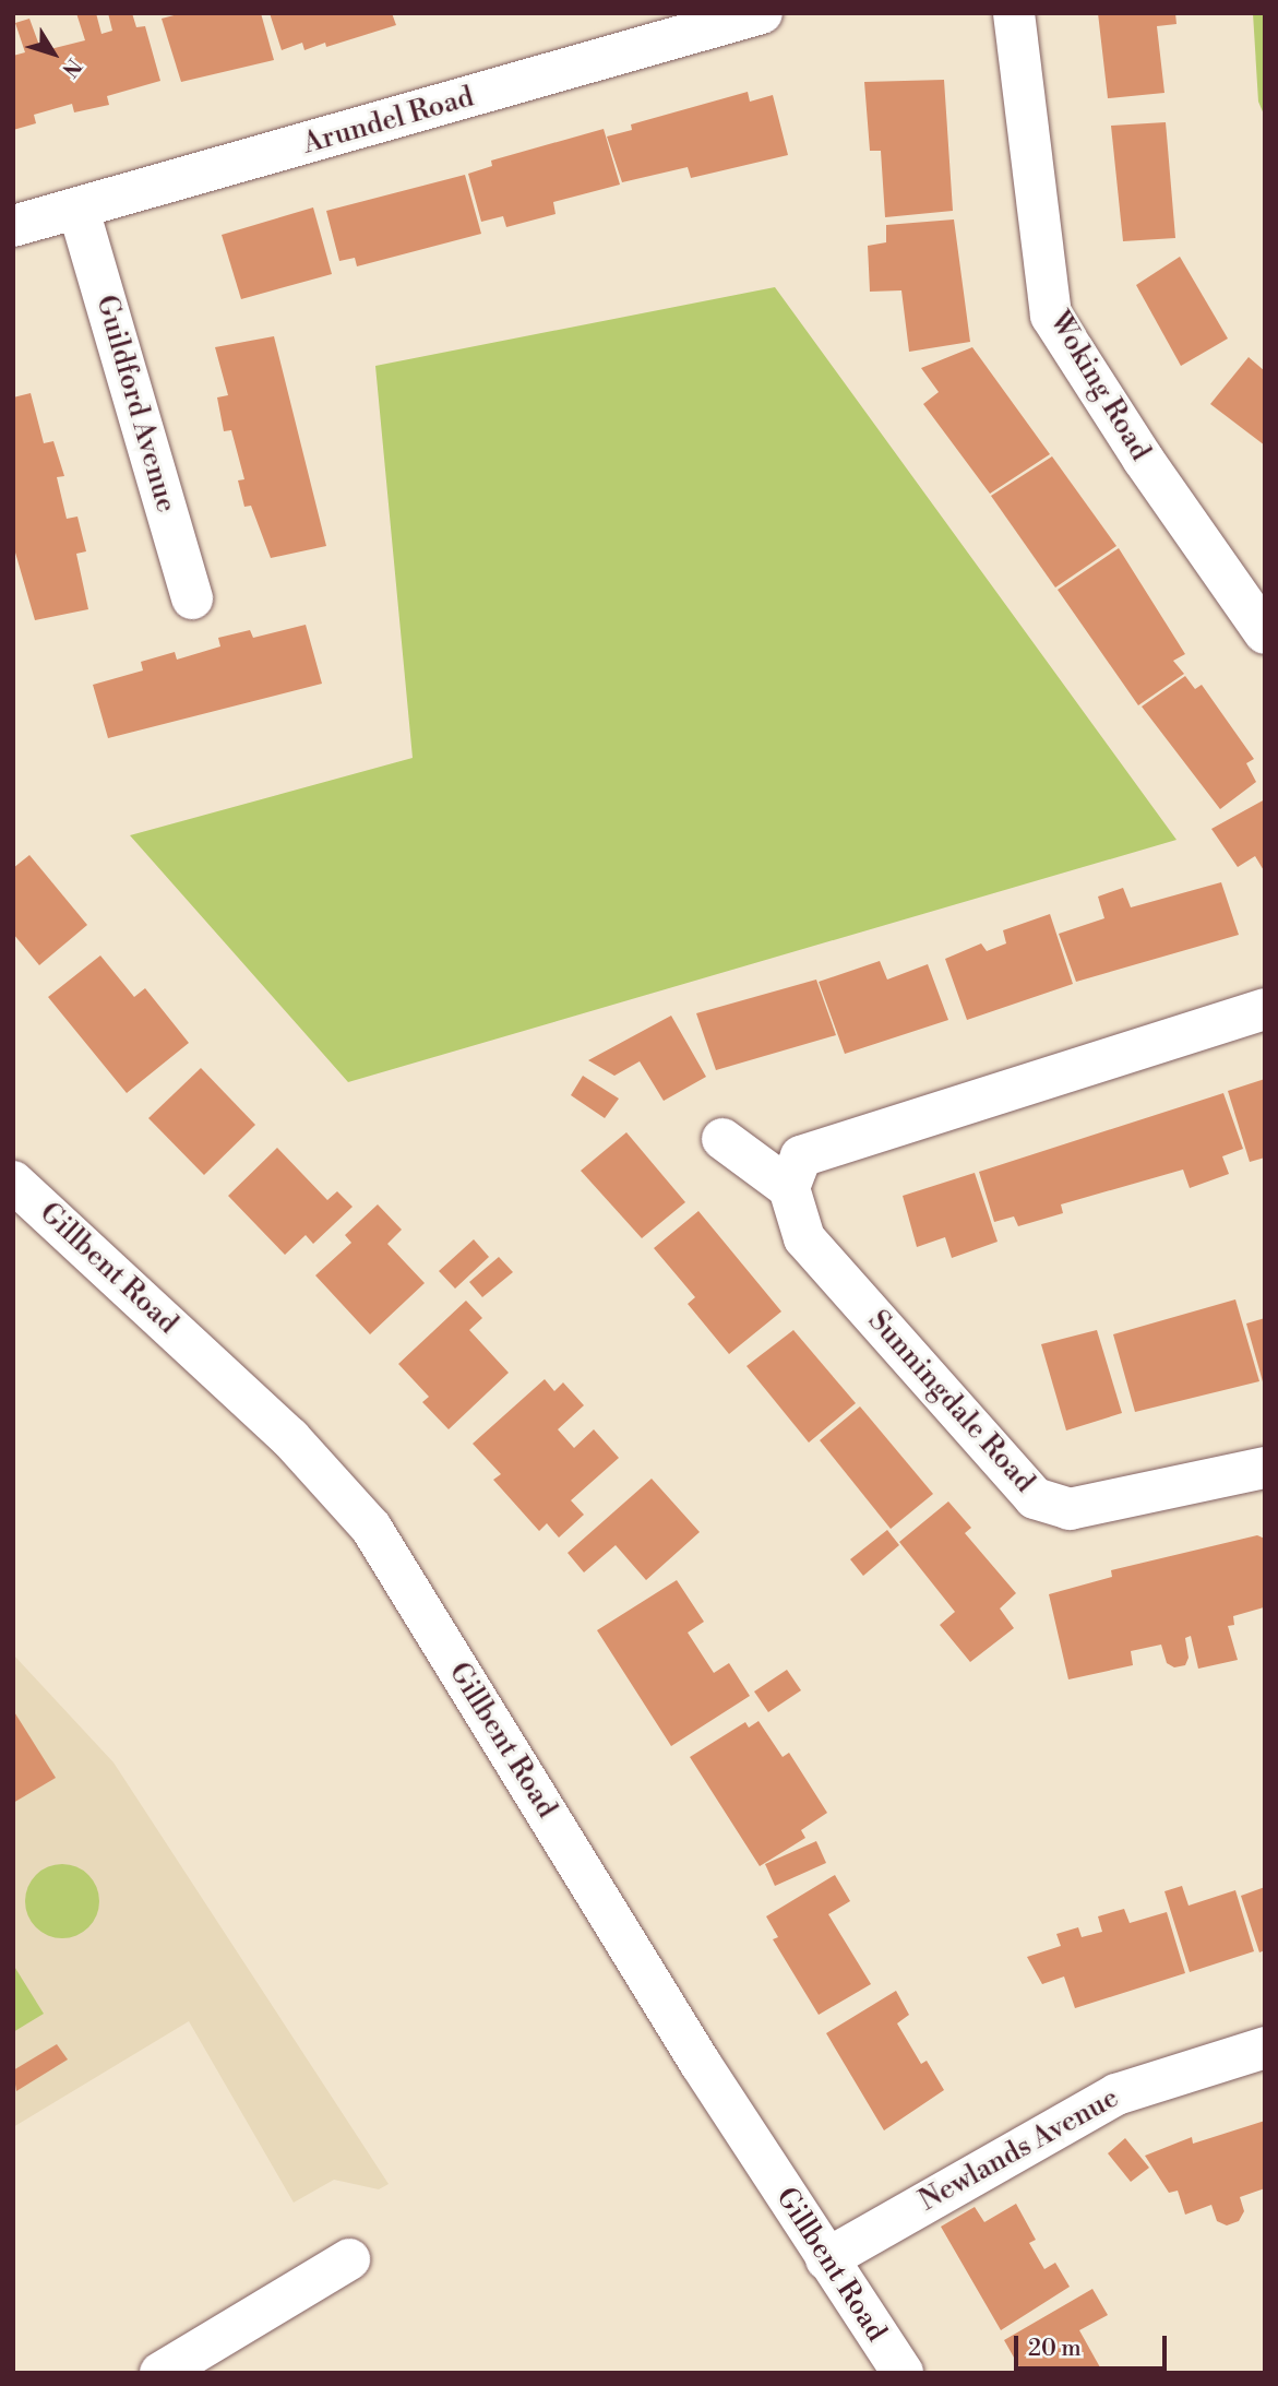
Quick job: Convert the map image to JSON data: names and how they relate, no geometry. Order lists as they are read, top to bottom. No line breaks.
{"streets":{"street":["Arundel Road","Woking Road","Guildford Avenue","Gillbent Road","Sunningdale Road","Newlands Avenue"]},"crossings":[["Arundel Road","Guildford Avenue"],["Gillbent Road","Newlands Avenue"]],"scale_bar":"20 m","north":"bottom right"}
